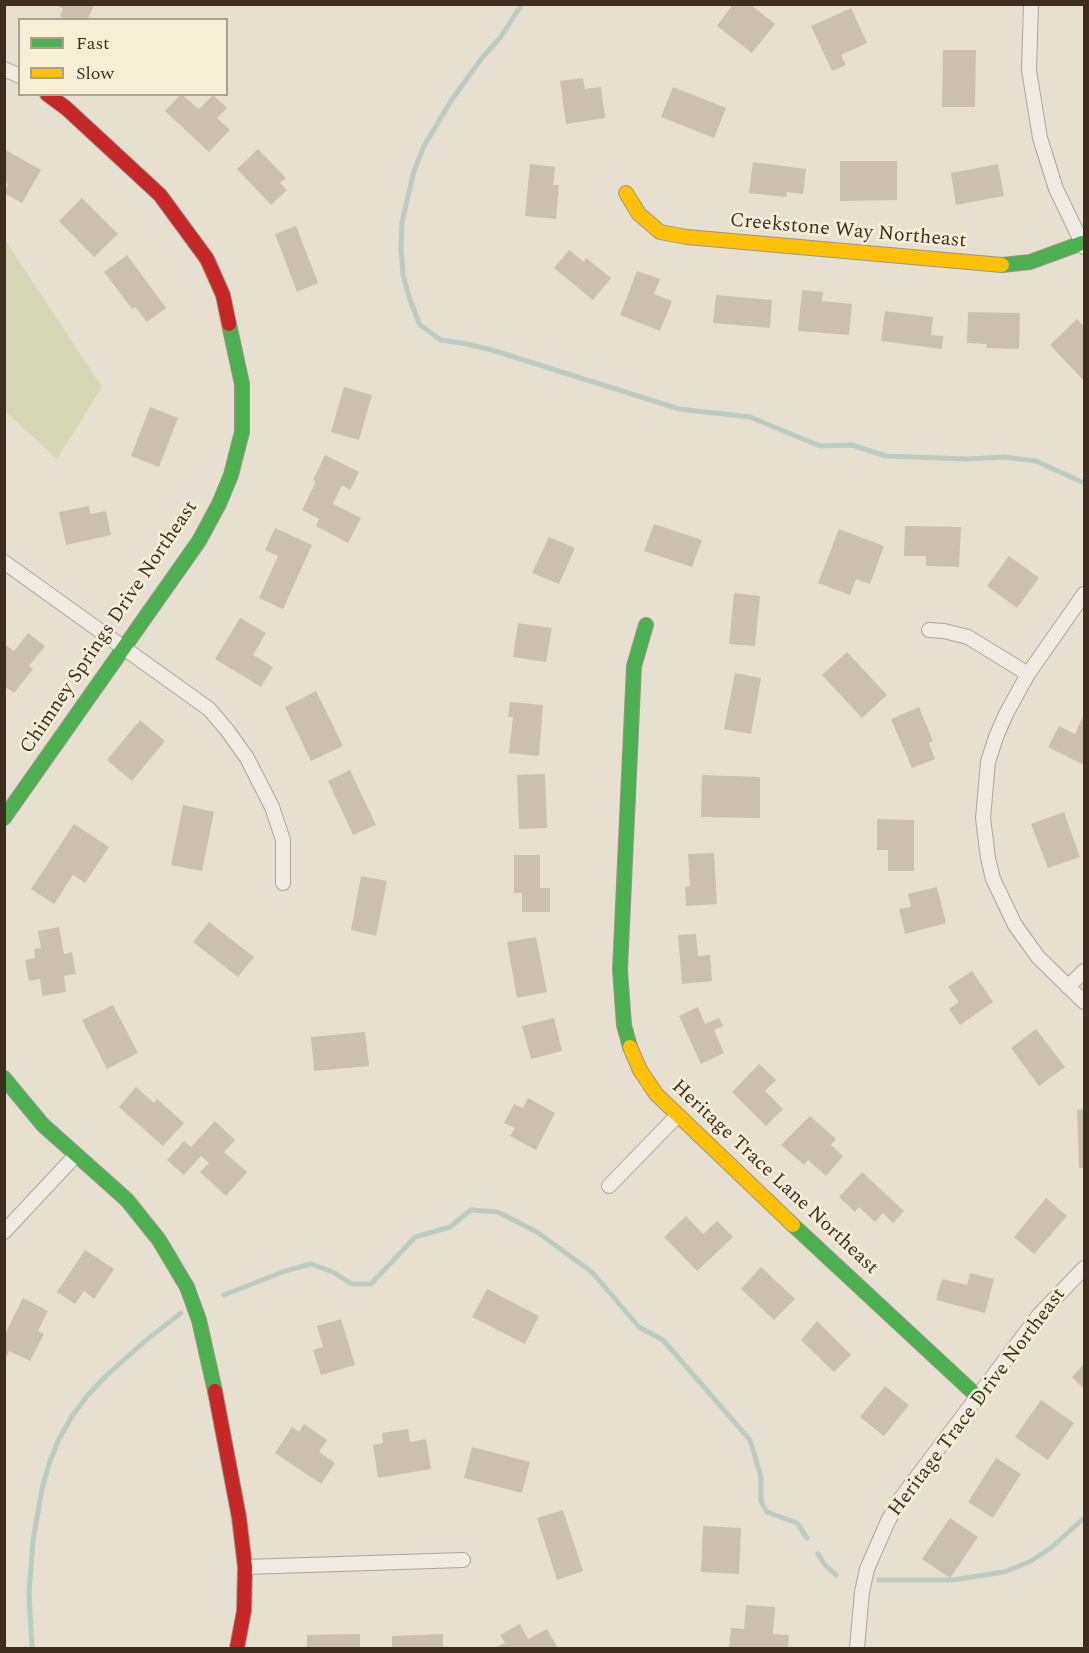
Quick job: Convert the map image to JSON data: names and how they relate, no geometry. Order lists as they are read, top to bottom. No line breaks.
{"streets":{"street":["Creekstone Way Northeast","Chimney Springs Drive Northeast","Heritage Trace Lane Northeast","Heritage Trace Drive Northeast"]},"crossings":[["Heritage Trace Lane Northeast","Heritage Trace Drive Northeast"]],"legend":["Fast","Slow"]}
